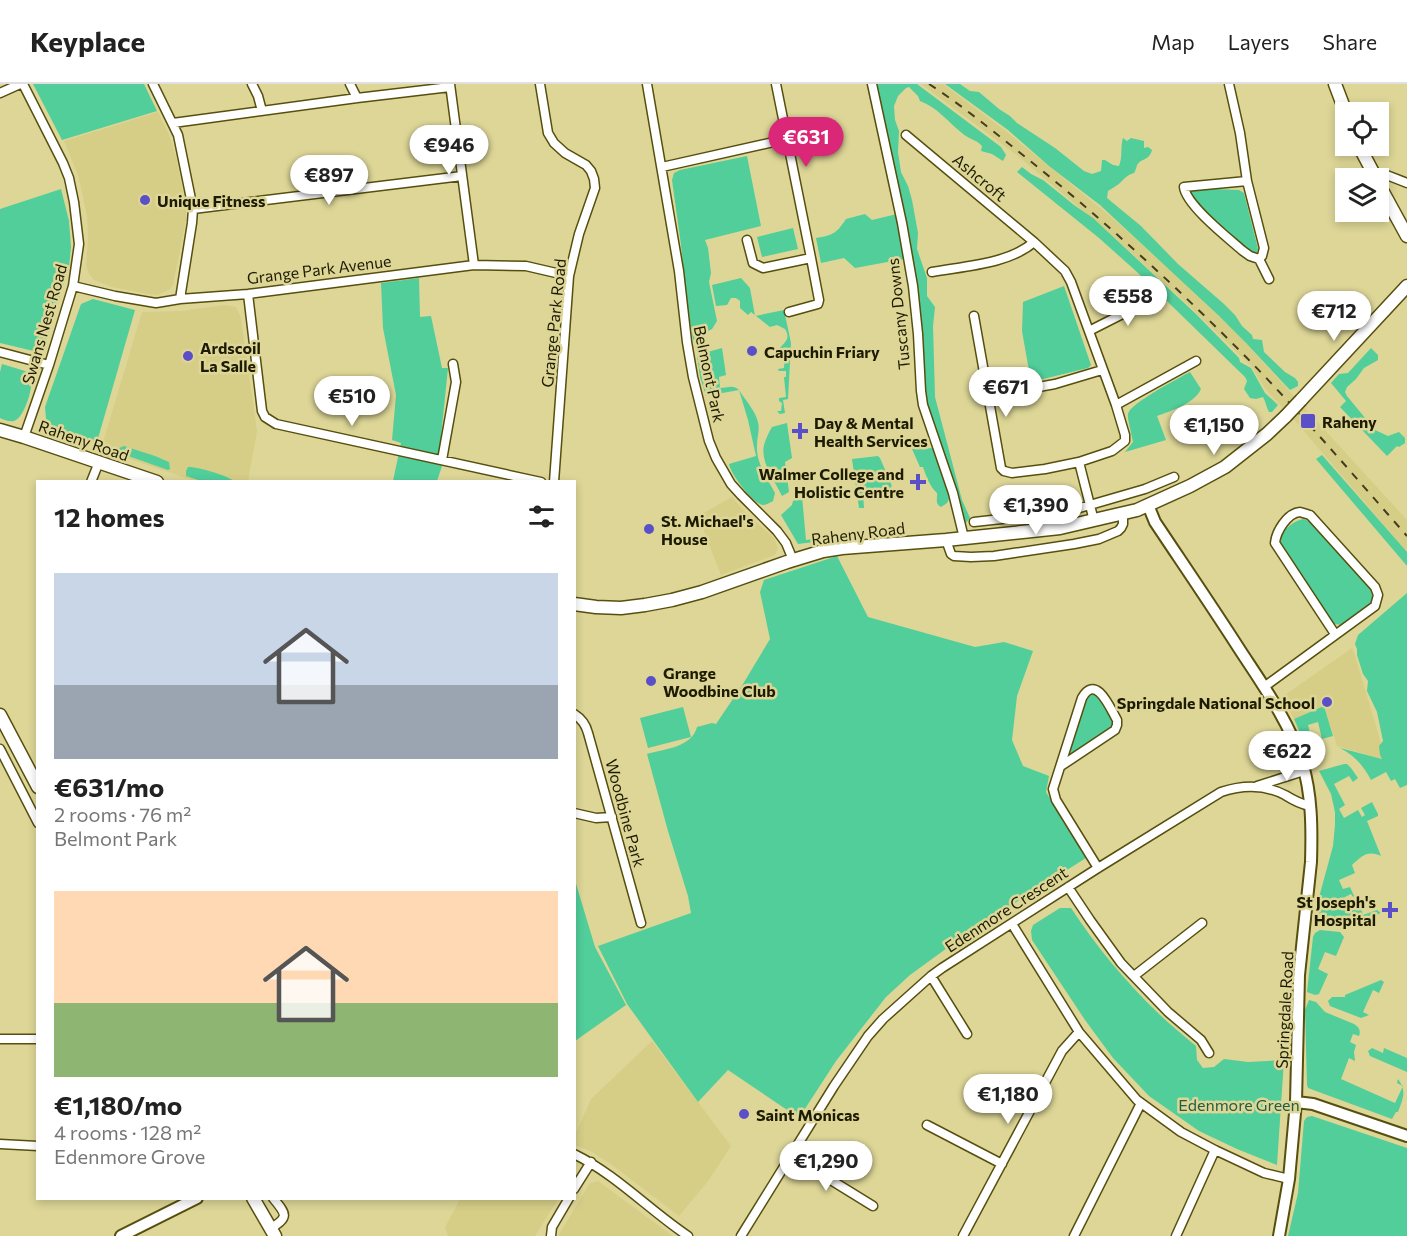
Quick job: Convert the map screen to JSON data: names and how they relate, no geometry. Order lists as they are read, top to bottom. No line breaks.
{"streets":{"main road":["Raheny Road"],"street":["Ashcroft","Grange Park Avenue","Tuscany Downs","Grange Park Road","Swans Nest Road","Belmont Park","Woodbine Park","Edenmore Crescent","Springdale Road"]},"crossings":[["Grange Park Avenue","Grange Park Road"],["Grange Park Avenue","Swans Nest Road"],["Tuscany Downs","Raheny Road"],["Swans Nest Road","Raheny Road"],["Belmont Park","Raheny Road"],["Raheny Road","Springdale Road"],["Edenmore Crescent","Springdale Road"]],"parks":["Edenmore Green"],"places":{"other":["Unique Fitness","Capuchin Friary","Ardscoil La Salle","St. Michael's House","Grange Woodbine Club","Springdale National School","Saint Monicas"],"transit":["Raheny"],"health":["Day & Mental Health Services","Walmer College and Holistic Centre","St Joseph's Hospital"]},"page":{"header":"Keyplace","nav":["Map","Layers","Share"],"price":["€631","€946","€897","€558","€712","€671","€510","€1,150","€1,390","€622","€1,180","€1,290"],"heading":"12 homes","list":[{"name":"€631/mo","note":"2 rooms · 76 m² · Belmont Park"},{"name":"€1,180/mo","note":"4 rooms · 128 m² · Edenmore Grove"}]}}
